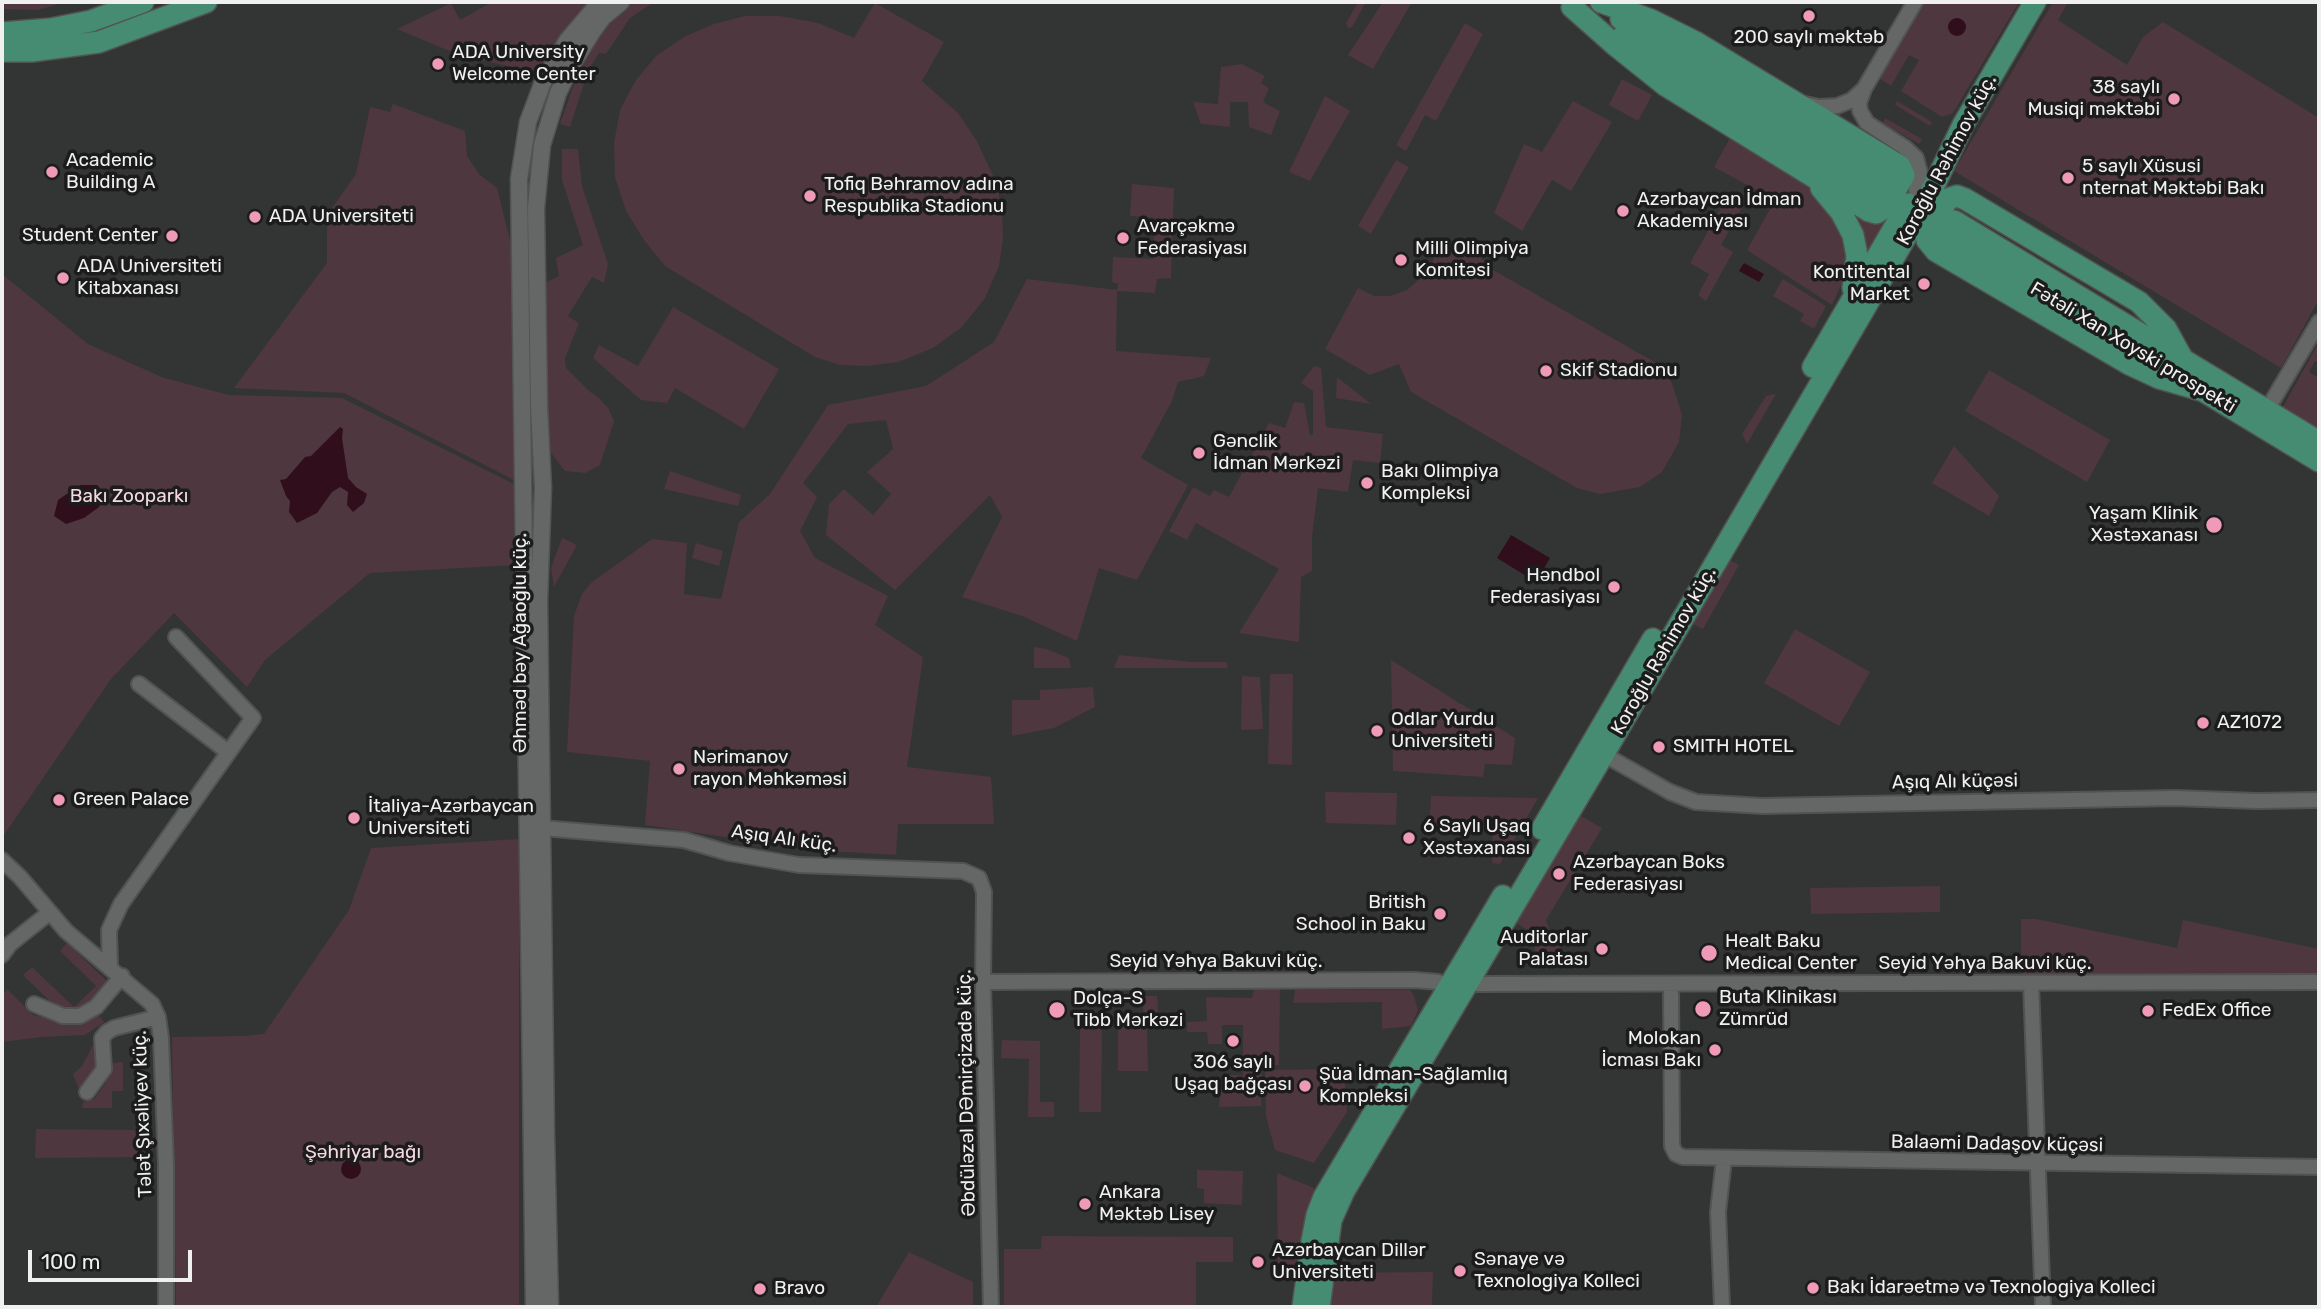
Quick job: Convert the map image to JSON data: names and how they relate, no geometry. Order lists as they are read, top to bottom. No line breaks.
{"streets":{"main road":["Koroğlu Rəhimov küç.","Fətəli Xan Xoyski prospekti"],"street":["Əhməd bəy Ağaoğlu küç.","Aşıq Alı küçəsi","Aşıq Alı küç.","Seyid Yəhya Bakuvi küç.","Əbdüləzəl DƏmirçizadə küç.","Tələt Şıxəliyev küç.","Balaəmi Dadaşov küçəsi"]},"crossings":[["Koroğlu Rəhimov küç.","Aşıq Alı küçəsi"],["Koroğlu Rəhimov küç.","Seyid Yəhya Bakuvi küç."],["Əhməd bəy Ağaoğlu küç.","Aşıq Alı küç."],["Aşıq Alı küç.","Əbdüləzəl DƏmirçizadə küç."],["Seyid Yəhya Bakuvi küç.","Əbdüləzəl DƏmirçizadə küç."],["Seyid Yəhya Bakuvi küç.","Balaəmi Dadaşov küçəsi"]],"parks":["Bakı Zooparkı","Şəhriyar bağı"],"places":["200 saylı məktəb","ADA University Welcome Center","38 saylı Musiqi məktəbi","Academic Building A","5 saylı Xüsusi nternat Məktəbi Bakı","Tofiq Bəhramov adına Respublika Stadionu","Azərbaycan İdman Akademiyası","ADA Universiteti","Student Center","Avarçəkmə Federasiyası","Milli Olimpiya Komitəsi","ADA Universiteti Kitabxanası","Kontitental Market","Skif Stadionu","Gənclik İdman Mərkəzi","Bakı Olimpiya Kompleksi","Yaşam Klinik Xəstəxanası","Həndbol Federasiyası","AZ1072","Odlar Yurdu Universiteti","SMITH HOTEL","Nərimanov rayon Məhkəməsi","Green Palace","İtaliya-Azərbaycan Universiteti","6 Saylı Uşaq Xəstəxanası","Azərbaycan Boks Federasiyası","British School in Baku","Auditorlar Palatası","Healt Baku Medical Center","Buta Klinikası Zümrüd","Dolça-S Tibb Mərkəzi","FedEx Office","306 saylı Uşaq bağçası","Molokan İcması Bakı","Şüa İdman-Sağlamlıq Kompleksi","Ankara Məktəb Lisey","Azərbaycan Dillər Universiteti","Sənaye və Texnologiya Kolleci","Bakı İdarəetmə və Texnologiya Kolleci","Bravo"],"scale_bar":"100 m"}
